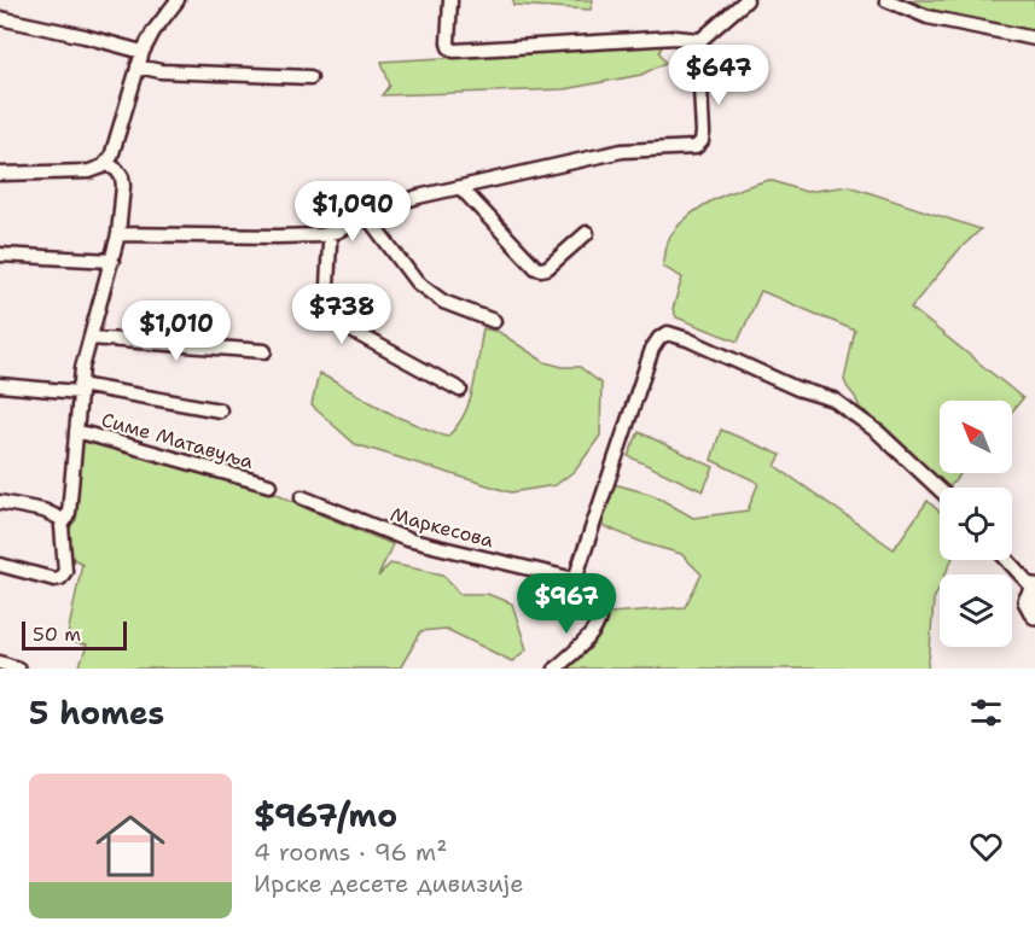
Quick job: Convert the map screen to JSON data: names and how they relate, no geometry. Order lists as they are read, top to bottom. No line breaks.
{"streets":{"street":["Симе Матавуља","Маркесова"]},"scale_bar":"50 m","north":"top left","page":{"price":["$647","$1,090","$738","$1,010","$967"],"scale":"50 m","heading":"5 homes","list":[{"name":"$967/mo","note":"4 rooms · 96 m² · Ирске десете дивизије"}]}}
